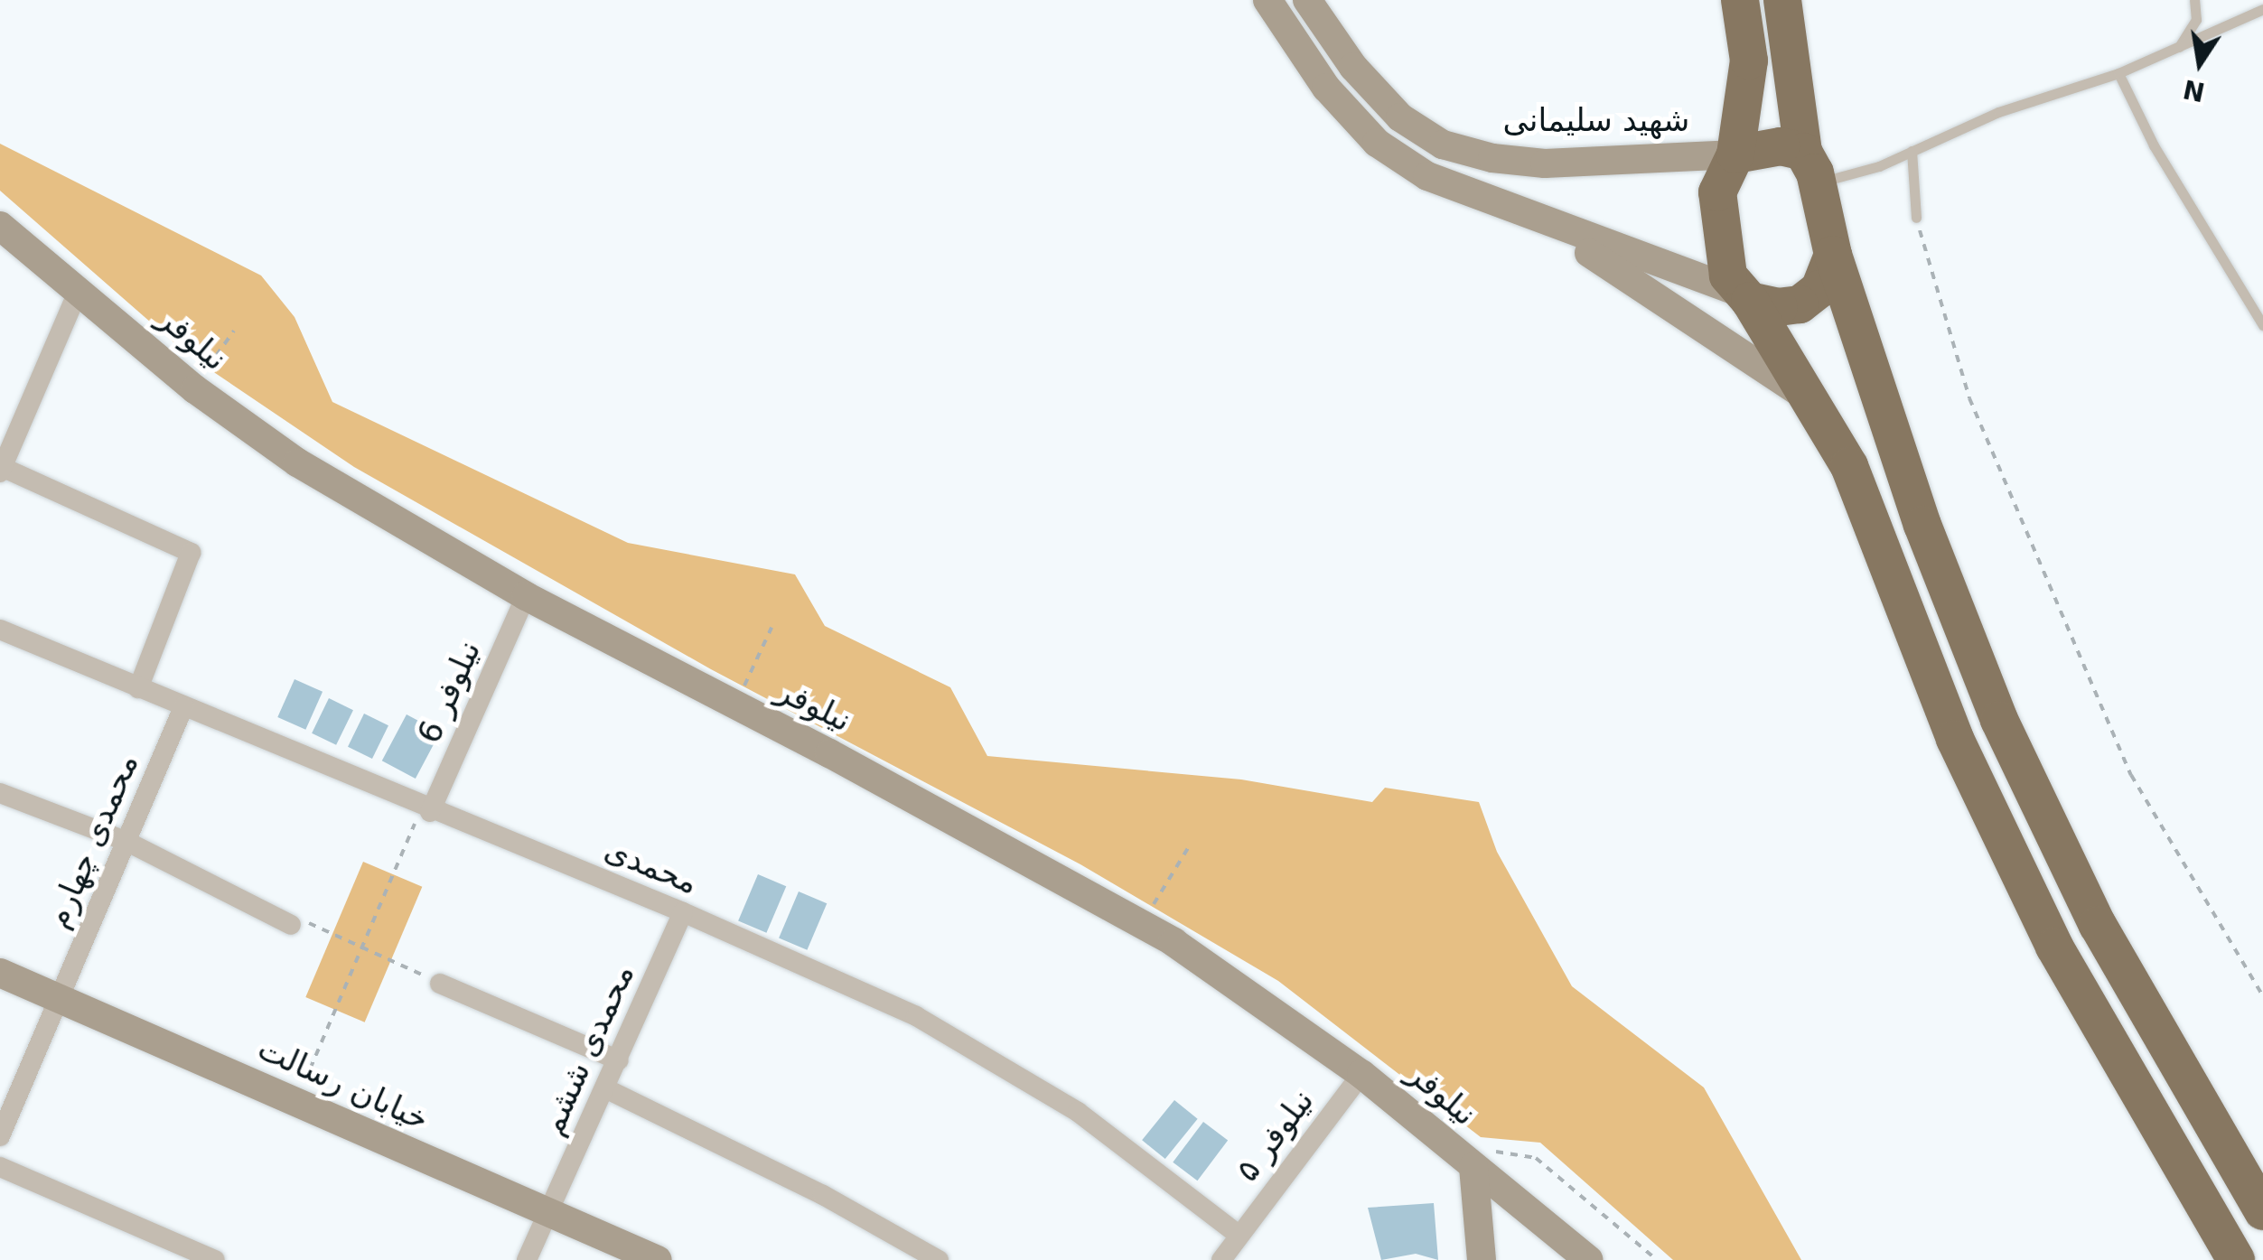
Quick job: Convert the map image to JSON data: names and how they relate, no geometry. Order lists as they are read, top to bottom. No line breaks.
{"streets":{"main road":["شهید سلیمانی","نیلوفر","خیابان رسالت"],"street":["نیلوفر 6","محمدی چهارم","محمدی","محمدی ششم","نیلوفر ۵"]},"crossings":[["نیلوفر","نیلوفر 6"],["نیلوفر","نیلوفر ۵"],["نیلوفر 6","محمدی"],["محمدی چهارم","محمدی"],["محمدی چهارم","خیابان رسالت"],["محمدی","محمدی ششم"],["محمدی","نیلوفر ۵"],["محمدی ششم","خیابان رسالت"]],"north":"bottom"}
